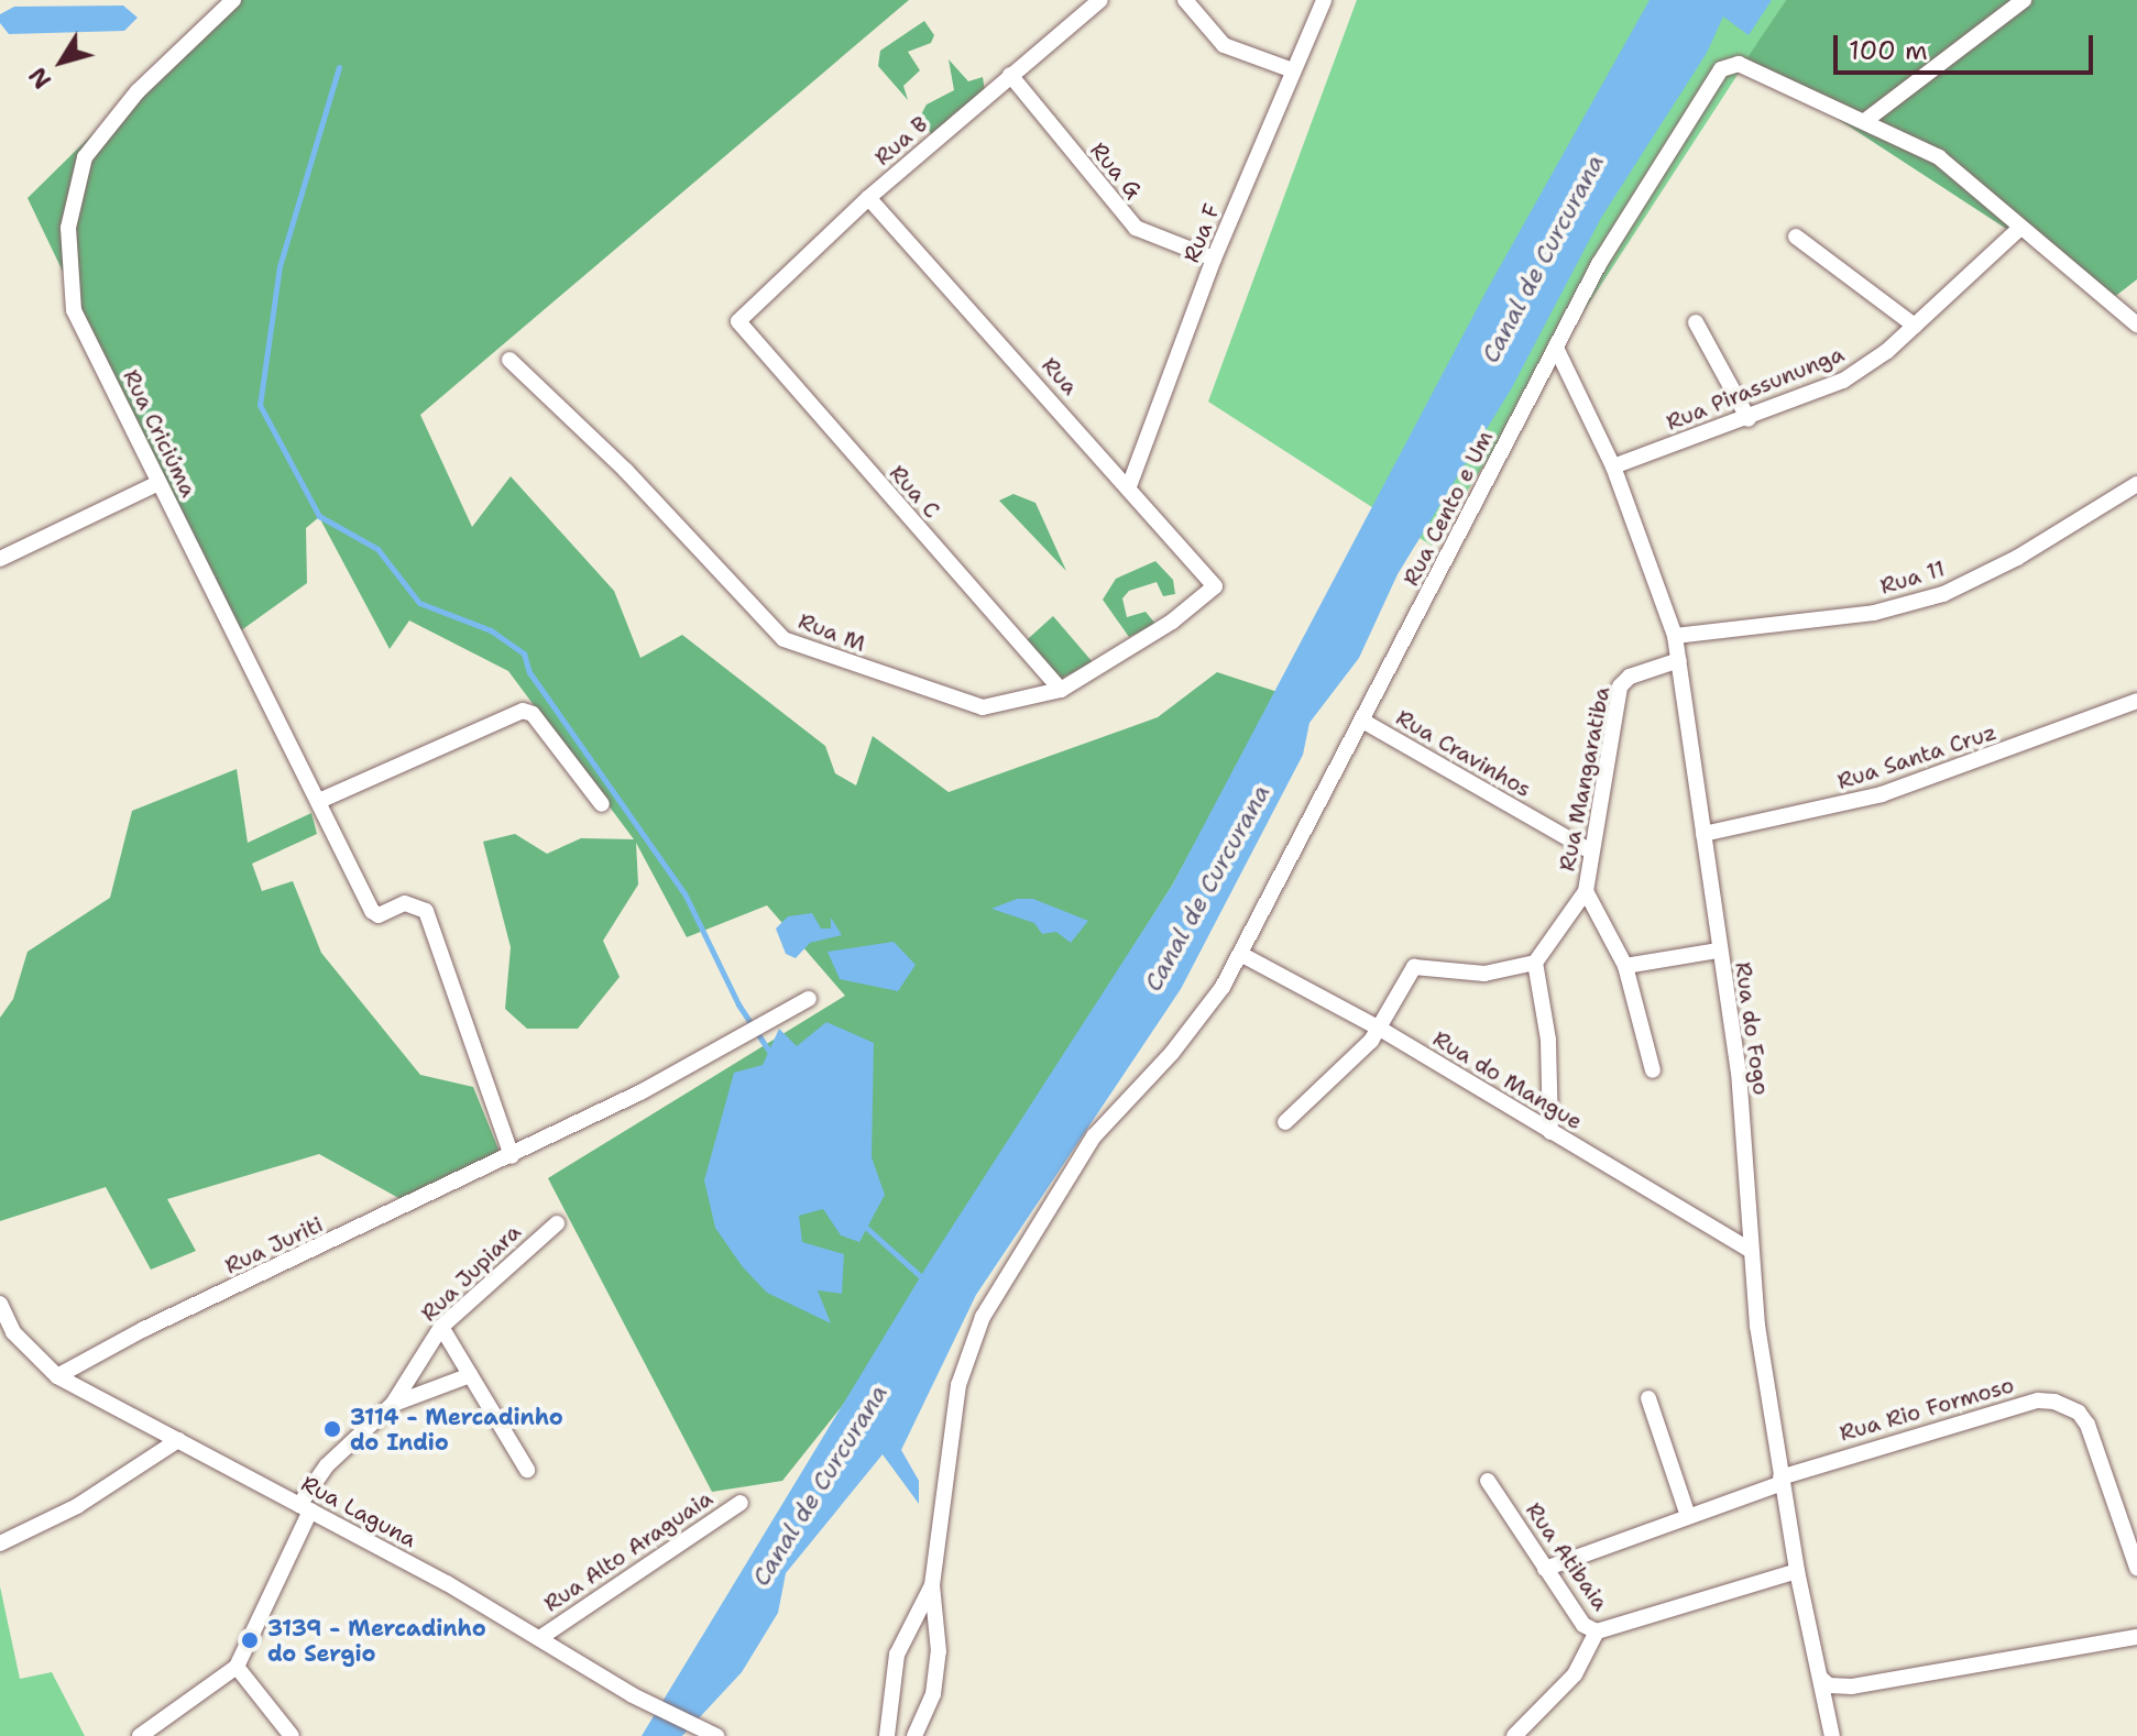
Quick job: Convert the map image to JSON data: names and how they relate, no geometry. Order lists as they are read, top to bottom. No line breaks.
{"streets":{"street":["Rua B","Rua G","Rua F","Rua","Rua Pirassununga","Rua Criciúma","Rua C","Rua Cento e Um","Rua 11","Rua M","Rua Cravinhos","Rua Santa Cruz","Rua Mangaratiba","Rua do Fogo","Rua do Mangue","Rua Juriti","Rua Jupiara","Rua Rio Formoso","Rua Laguna","Rua Alto Araguaia","Rua Atibaia"]},"crossings":[["Rua B","Rua G"],["Rua B","Rua"],["Rua B","Rua C"],["Rua G","Rua F"],["Rua F","Rua"],["Rua","Rua M"],["Rua Pirassununga","Rua do Fogo"],["Rua Criciúma","Rua Juriti"],["Rua C","Rua M"],["Rua Cento e Um","Rua Cravinhos"],["Rua Cento e Um","Rua do Fogo"],["Rua Cento e Um","Rua do Mangue"],["Rua 11","Rua do Fogo"],["Rua Cravinhos","Rua Mangaratiba"],["Rua Santa Cruz","Rua do Fogo"],["Rua Mangaratiba","Rua do Fogo"],["Rua do Fogo","Rua do Mangue"],["Rua do Fogo","Rua Rio Formoso"],["Rua Juriti","Rua Laguna"],["Rua Jupiara","Rua Laguna"],["Rua Rio Formoso","Rua Atibaia"],["Rua Laguna","Rua Alto Araguaia"]],"water":["Canal de Curcurana"],"places":["3114 - Mercadinho do Indio","3139 - Mercadinho do Sergio"],"scale_bar":"100 m","north":"bottom left"}
